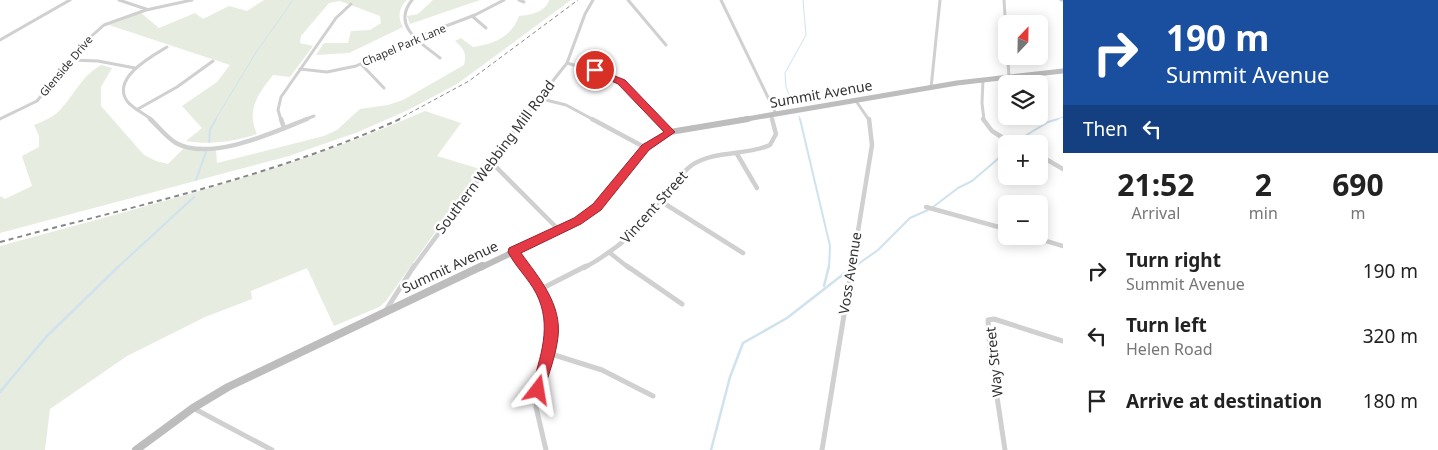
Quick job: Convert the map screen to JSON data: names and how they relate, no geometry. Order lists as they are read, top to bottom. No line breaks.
{"streets":{"main road":["Summit Avenue"],"street":["Chapel Park Lane","Glenside Drive","Southern Webbing Mill Road","Vincent Street","Voss Avenue","Way Street"]},"crossings":[["Summit Avenue","Southern Webbing Mill Road"],["Summit Avenue","Vincent Street"],["Summit Avenue","Voss Avenue"]],"north":"top","page":{"turn":["190 m","Summit Avenue"],"map_buttons":["+","−"],"then":"Then","eta":["21:52","Arrival","2","min","690","m"],"list":[{"name":"Turn right","note":"Summit Avenue","value":"190 m"},{"name":"Turn left","note":"Helen Road","value":"320 m"},{"name":"Arrive at destination","value":"180 m"}]}}
